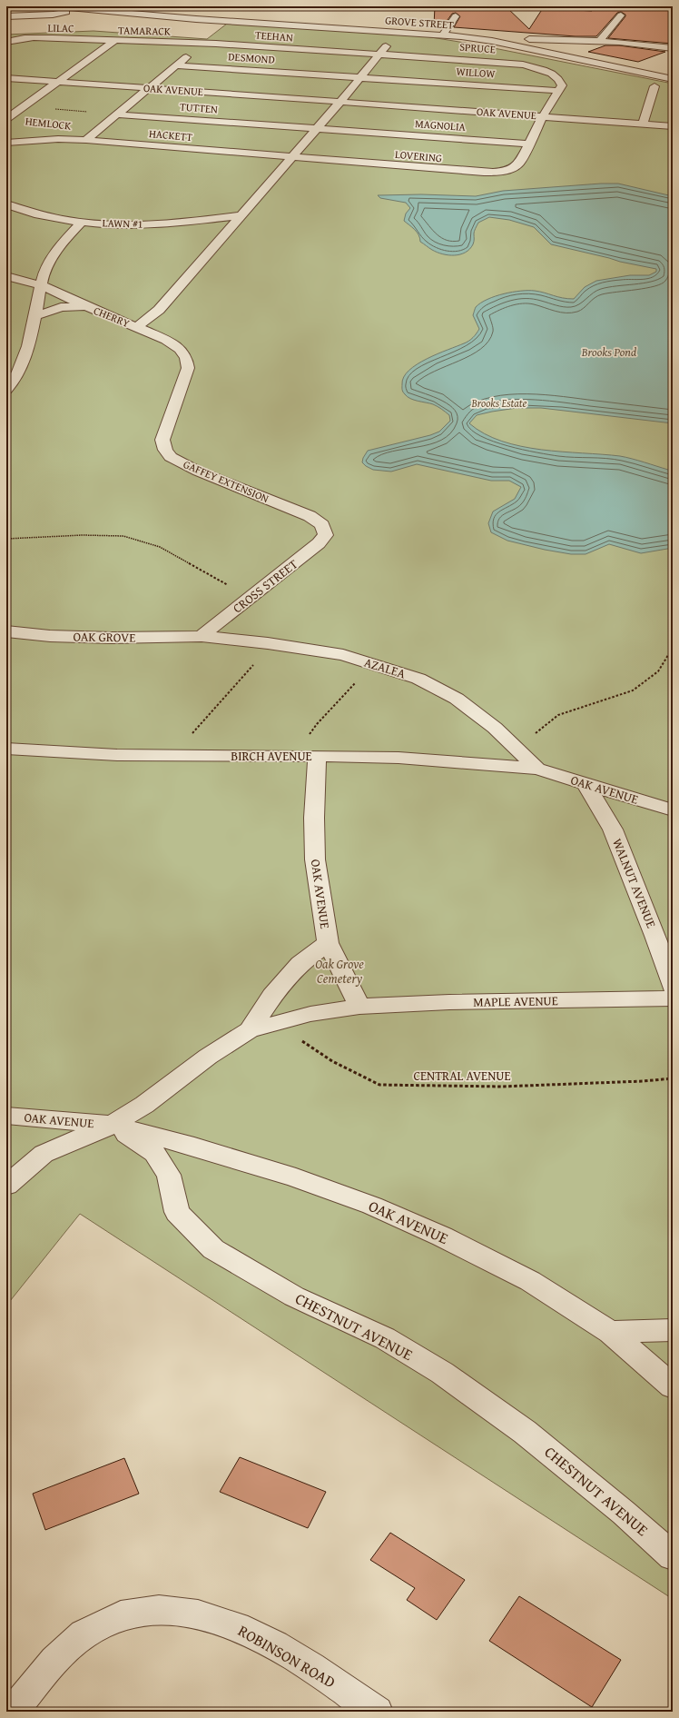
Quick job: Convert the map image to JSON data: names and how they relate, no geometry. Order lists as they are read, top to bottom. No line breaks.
{"streets":{"street":["GROVE STREET","LILAC","TAMARACK","TEEHAN","SPRUCE","DESMOND","WILLOW","OAK AVENUE","TUTTEN","HEMLOCK","MAGNOLIA","HACKETT","LOVERING","LAWN #1","CHERRY","GAFFEY EXTENSION","CROSS STREET","OAK GROVE","AZALEA","BIRCH AVENUE","WALNUT AVENUE","MAPLE AVENUE","CHESTNUT AVENUE","ROBINSON ROAD"],"path":["CENTRAL AVENUE"]},"crossings":[["LILAC","TAMARACK"],["TAMARACK","TEEHAN"],["TAMARACK","OAK AVENUE"],["TAMARACK","HEMLOCK"],["TEEHAN","SPRUCE"],["SPRUCE","WILLOW"],["DESMOND","WILLOW"],["OAK AVENUE","HEMLOCK"],["OAK AVENUE","AZALEA"],["OAK AVENUE","BIRCH AVENUE"],["OAK AVENUE","WALNUT AVENUE"],["OAK AVENUE","MAPLE AVENUE"],["OAK AVENUE","CENTRAL AVENUE"],["OAK AVENUE","CHESTNUT AVENUE"],["TUTTEN","MAGNOLIA"],["HEMLOCK","HACKETT"],["MAGNOLIA","LOVERING"],["HACKETT","LOVERING"],["CHERRY","GAFFEY EXTENSION"],["GAFFEY EXTENSION","CROSS STREET"],["CROSS STREET","OAK GROVE"],["CROSS STREET","AZALEA"],["OAK GROVE","AZALEA"],["AZALEA","BIRCH AVENUE"],["MAPLE AVENUE","CENTRAL AVENUE"]],"water":["Brooks Pond"],"parks":["Brooks Estate","Oak Grove Cemetery"]}
